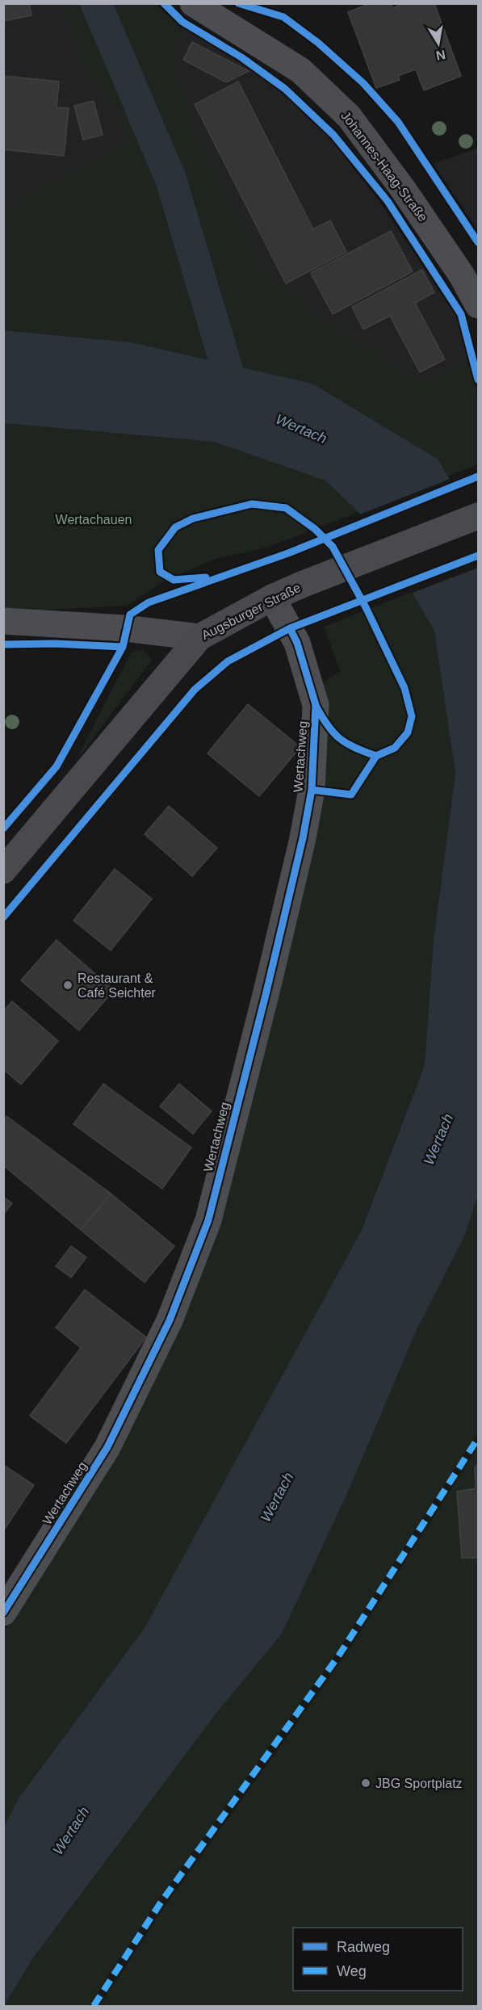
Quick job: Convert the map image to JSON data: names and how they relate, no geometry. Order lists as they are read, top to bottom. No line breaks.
{"streets":{"main road":["Augsburger Straße"],"street":["Johannes-Haag-Straße","Wertachweg"]},"crossings":[["Augsburger Straße","Wertachweg"]],"water":["Wertach"],"parks":["Wertachauen"],"places":["Restaurant & Café Seichter","JBG Sportplatz"],"legend":["Radweg","Weg"],"north":"bottom"}
